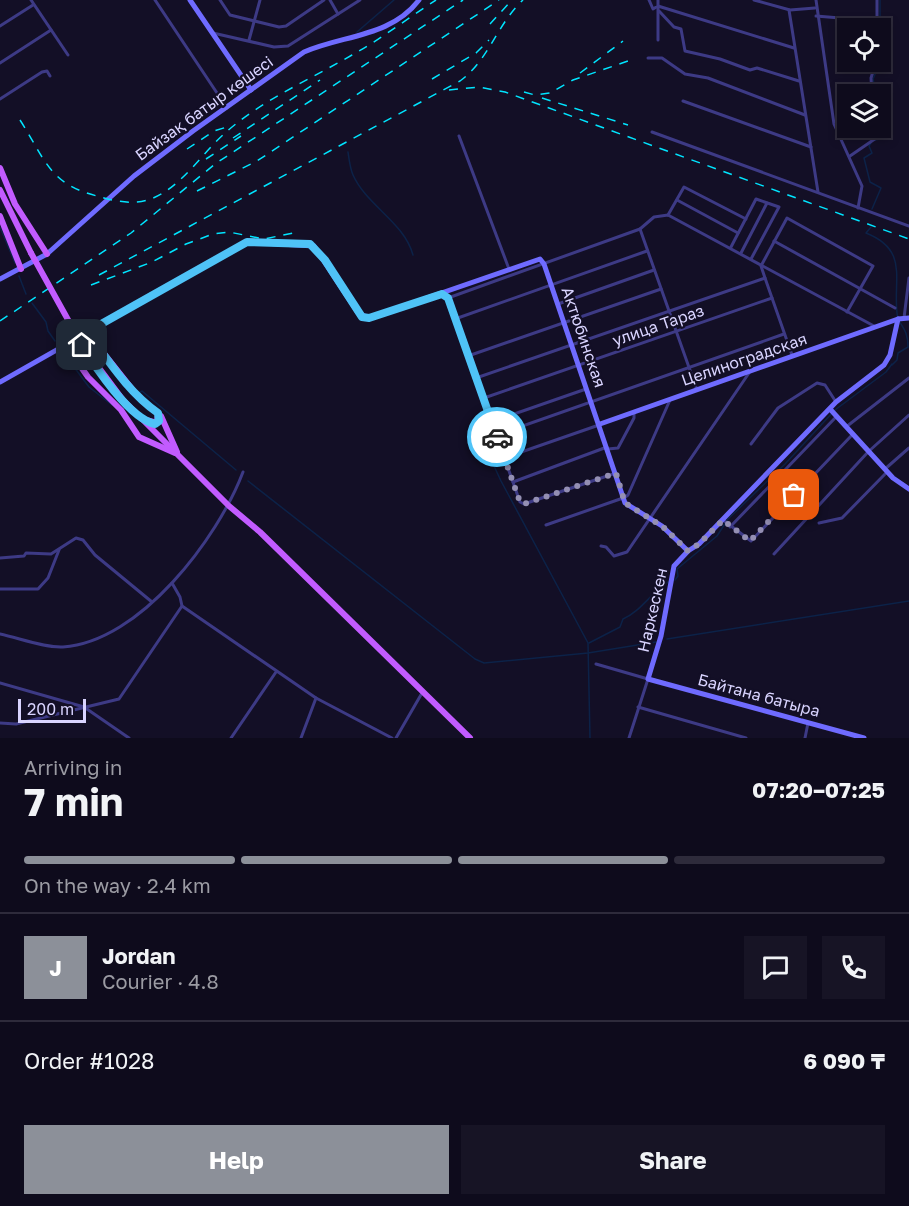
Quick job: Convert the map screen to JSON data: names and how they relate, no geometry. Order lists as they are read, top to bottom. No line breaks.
{"streets":{"street":["Байзақ батыр көшесі","улица Тараз","Актюбинская","Целиноградская","Наркескен","Байтана батыра"]},"crossings":[["улица Тараз","Актюбинская"],["Актюбинская","Целиноградская"],["Целиноградская","Наркескен"],["Наркескен","Байтана батыра"]],"scale_bar":"200 m","page":{"scale":"200 m","heading":["7 min","Arriving in","07:20–07:25"],"panel":["Jordan","Courier · 4.8","Order #1028","6 090 ₸"],"bar":"On the way · 2.4 km","round":"J","buttons":["Help","Share"]}}
